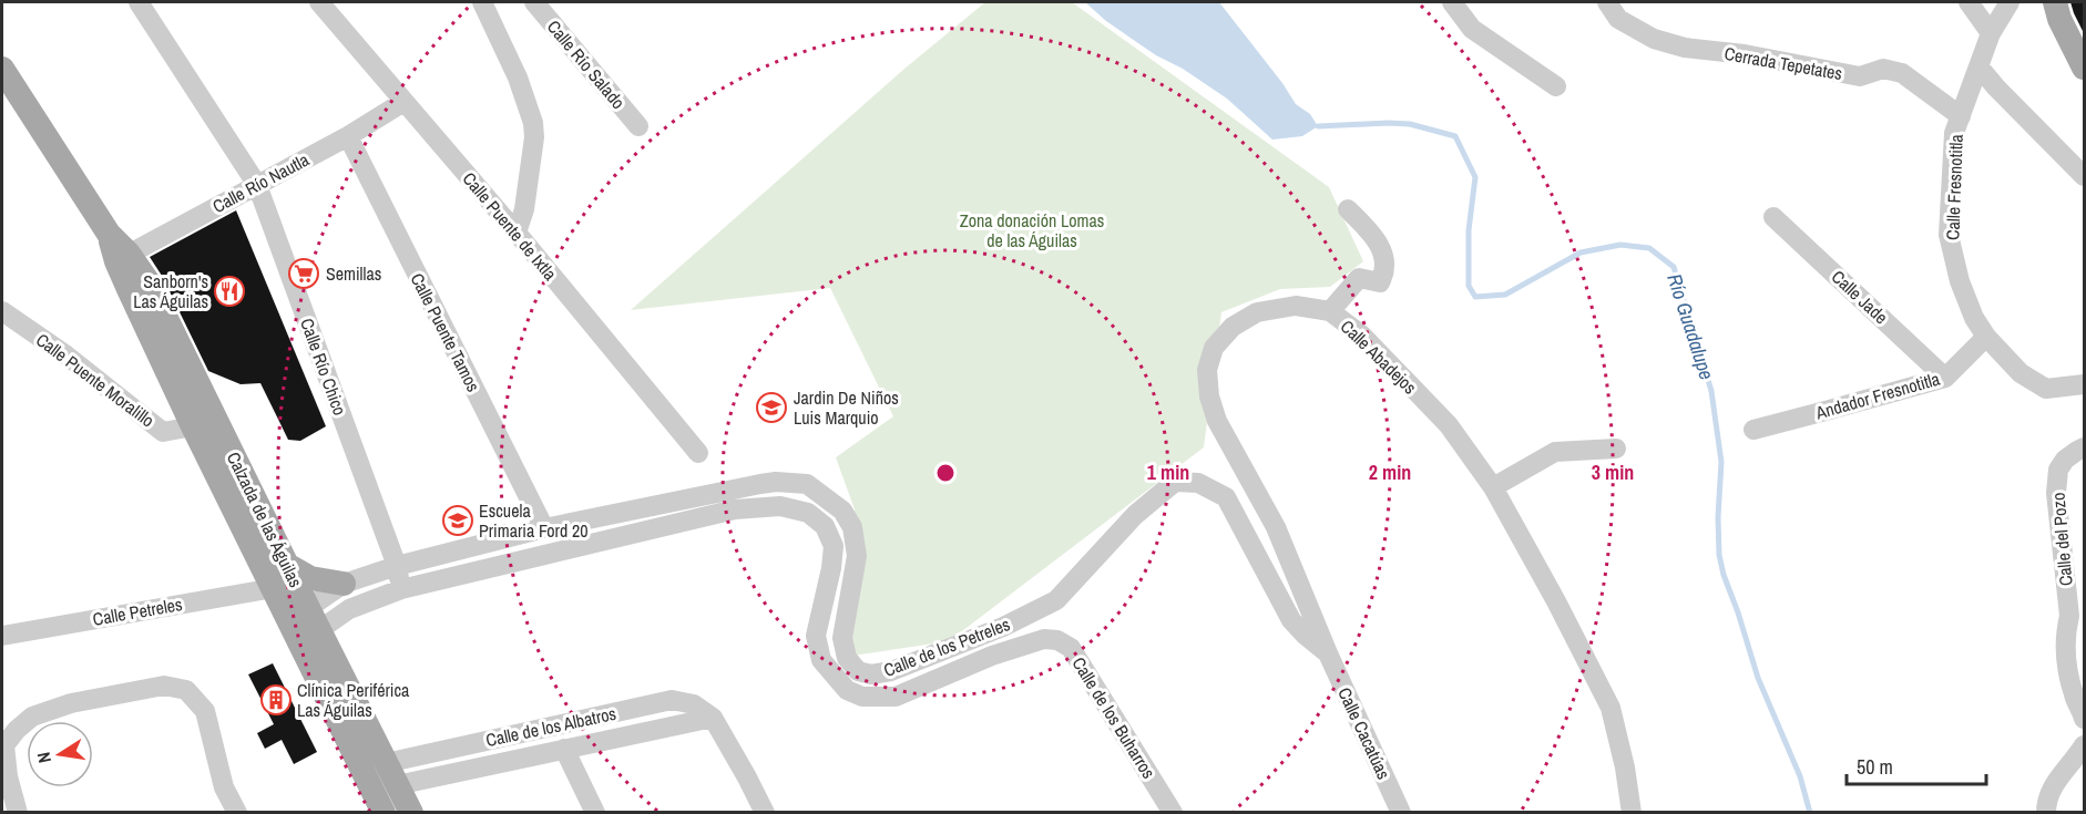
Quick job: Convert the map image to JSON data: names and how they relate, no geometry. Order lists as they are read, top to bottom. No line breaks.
{"streets":{"main road":["Calzada de las Águilas"],"street":["Cerrada Tepetates","Calle Río Salado","Calle Río Nautla","Calle Fresnotitla","Calle Puente de Ixtla","Calle Jade","Calle Puente Tamos","Calle Abadejos","Calle Río Chico","Calle Puente Moralillo","Andador Fresnotitla","Calle del Pozo","Calle Petreles","Calle de los Petreles","Calle de los Buharros","Calle de los Albatros","Calle Cacatúas"]},"crossings":[["Cerrada Tepetates","Calle Fresnotitla"],["Calle Río Nautla","Calle Puente de Ixtla"],["Calle Río Nautla","Calle Puente Tamos"],["Calle Río Nautla","Calle Río Chico"],["Calle Río Nautla","Calzada de las Águilas"],["Calle Fresnotitla","Andador Fresnotitla"],["Calle Jade","Andador Fresnotitla"],["Calle Puente Tamos","Calle de los Petreles"],["Calle Abadejos","Calle de los Petreles"],["Calle Abadejos","Calle Cacatúas"],["Calle Río Chico","Calle de los Petreles"],["Calle Puente Moralillo","Calzada de las Águilas"],["Calzada de las Águilas","Calle Petreles"],["Calzada de las Águilas","Calle de los Petreles"],["Calzada de las Águilas","Calle de los Albatros"],["Calle de los Petreles","Calle de los Buharros"],["Calle de los Petreles","Calle Cacatúas"]],"water":["Río Guadalupe"],"parks":["Zona donación Lomas de las Águilas"],"places":{"supermarket":["Semillas"],"restaurant":["Sanborn's Las Águilas"],"school or university":["Jardin De Niños Luis Marquio","Escuela Primaria Ford 20"],"building":["Clínica Periférica Las Águilas"]},"scale_bar":"50 m","north":"left","rings":["1 min","2 min","3 min"]}
